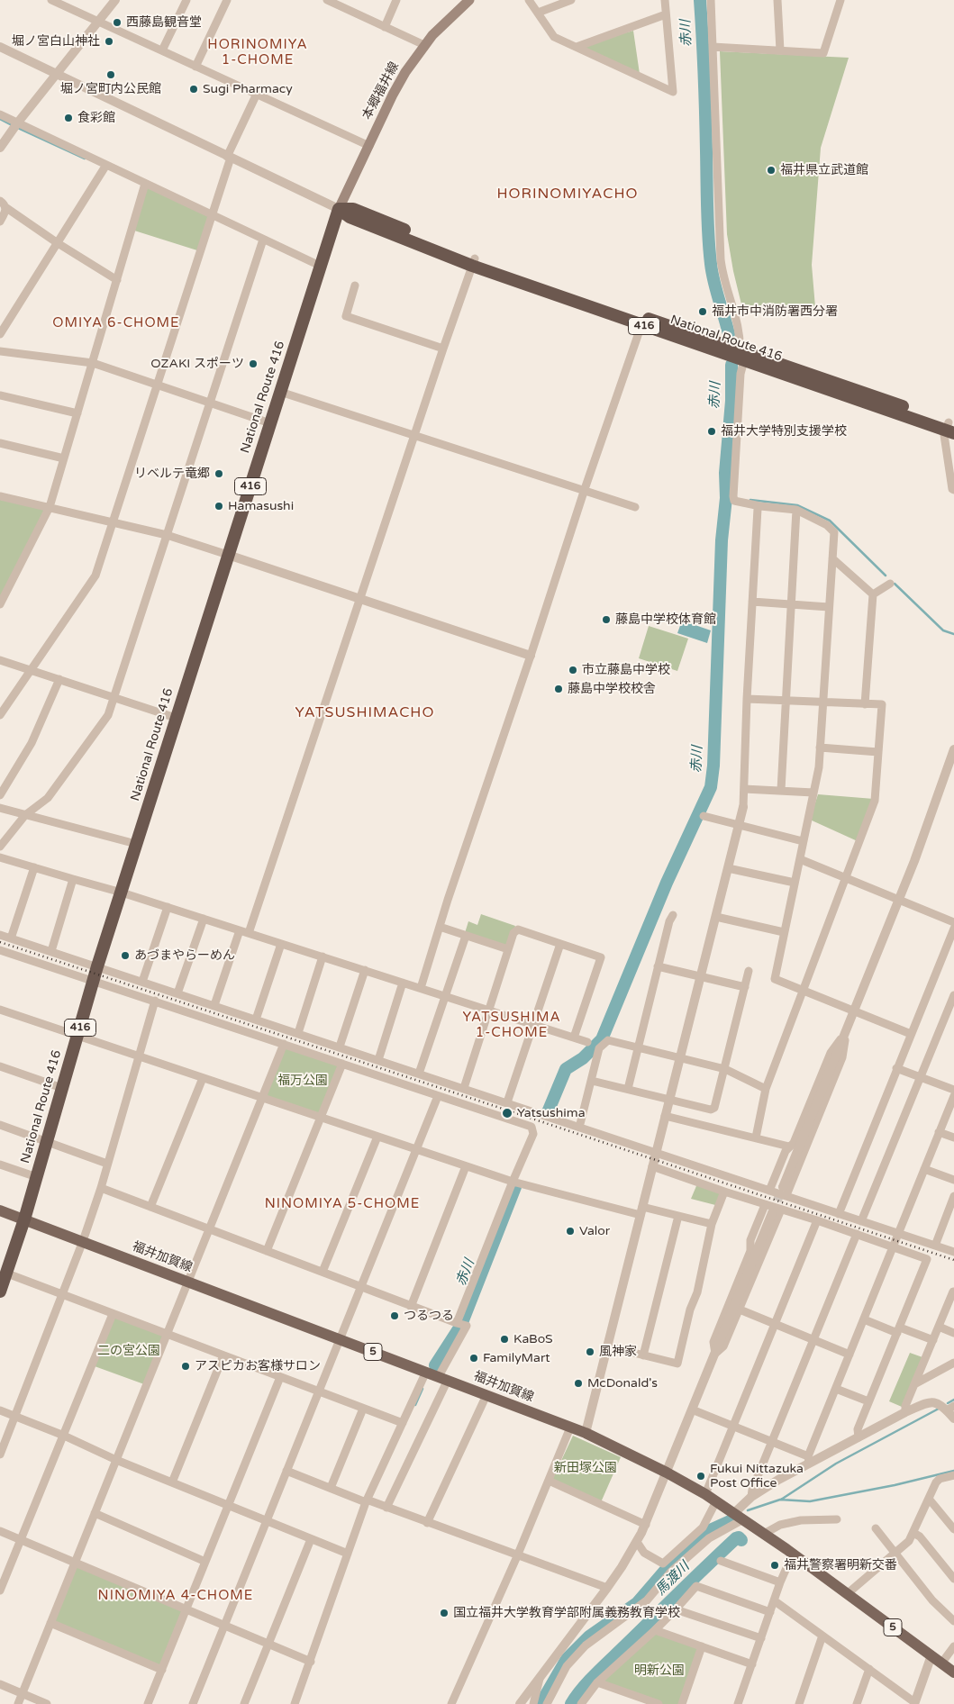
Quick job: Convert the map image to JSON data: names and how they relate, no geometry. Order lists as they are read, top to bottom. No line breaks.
{"streets":{"highway":["416","National Route 416"],"main road":["本郷福井線","福井加賀線","5"]},"crossings":[["本郷福井線","National Route 416"],["National Route 416","福井加賀線"]],"districts":["HORINOMIYA 1-CHOME","HORINOMIYACHO","OMIYA 6-CHOME","YATSUSHIMACHO","YATSUSHIMA 1-CHOME","NINOMIYA 5-CHOME","NINOMIYA 4-CHOME"],"water":["赤川","馬渡川"],"parks":["福万公園","二の宮公園","新田塚公園","明新公園"],"places":["西藤島観音堂","堀ノ宮白山神社","堀ノ宮町内公民館","Sugi Pharmacy","食彩館","福井県立武道館","福井市中消防署西分署","OZAKI スポーツ","福井大学特別支援学校","リベルテ竜郷","Hamasushi","藤島中学校体育館","市立藤島中学校","藤島中学校校舎","あづまやらーめん","Yatsushima","Valor","つるつる","KaBoS","風神家","FamilyMart","アスピカお客様サロン","McDonald's","Fukui Nittazuka Post Office","福井警察署明新交番","国立福井大学教育学部附属義務教育学校"]}
